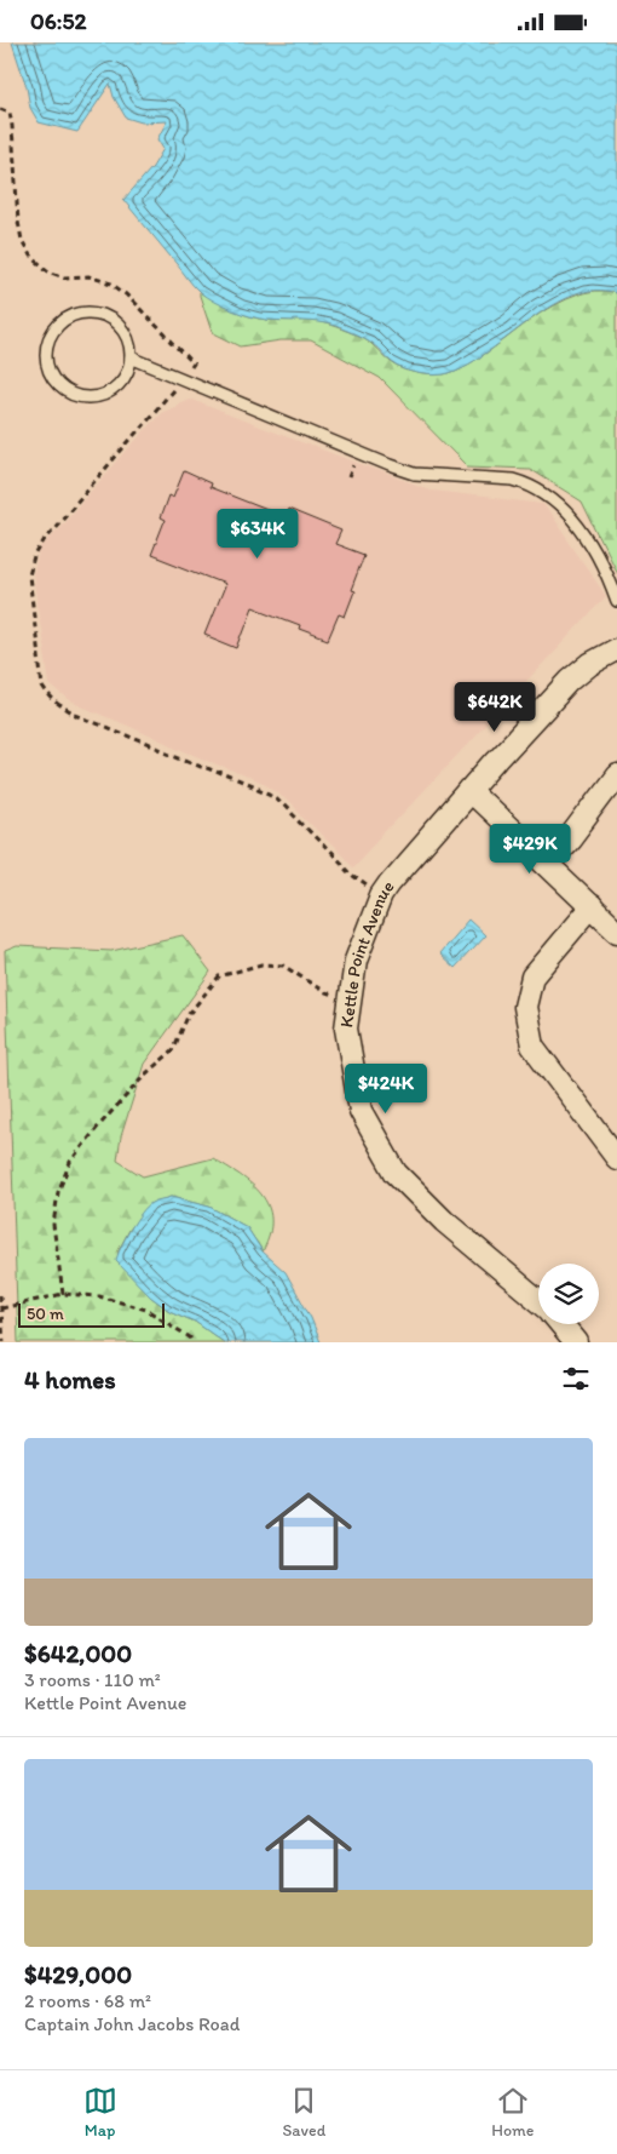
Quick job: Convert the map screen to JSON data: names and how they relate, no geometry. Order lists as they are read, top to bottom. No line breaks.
{"streets":{"street":["Kettle Point Avenue"]},"scale_bar":"50 m","page":{"status":"06:52","price":["$634K","$642K","$429K","$424K"],"scale":"50 m","heading":"4 homes","list":[{"name":"$642,000","note":"3 rooms · 110 m² · Kettle Point Avenue"},{"name":"$429,000","note":"2 rooms · 68 m² · Captain John Jacobs Road"}],"tabs":["Map","Saved","Home"]}}
